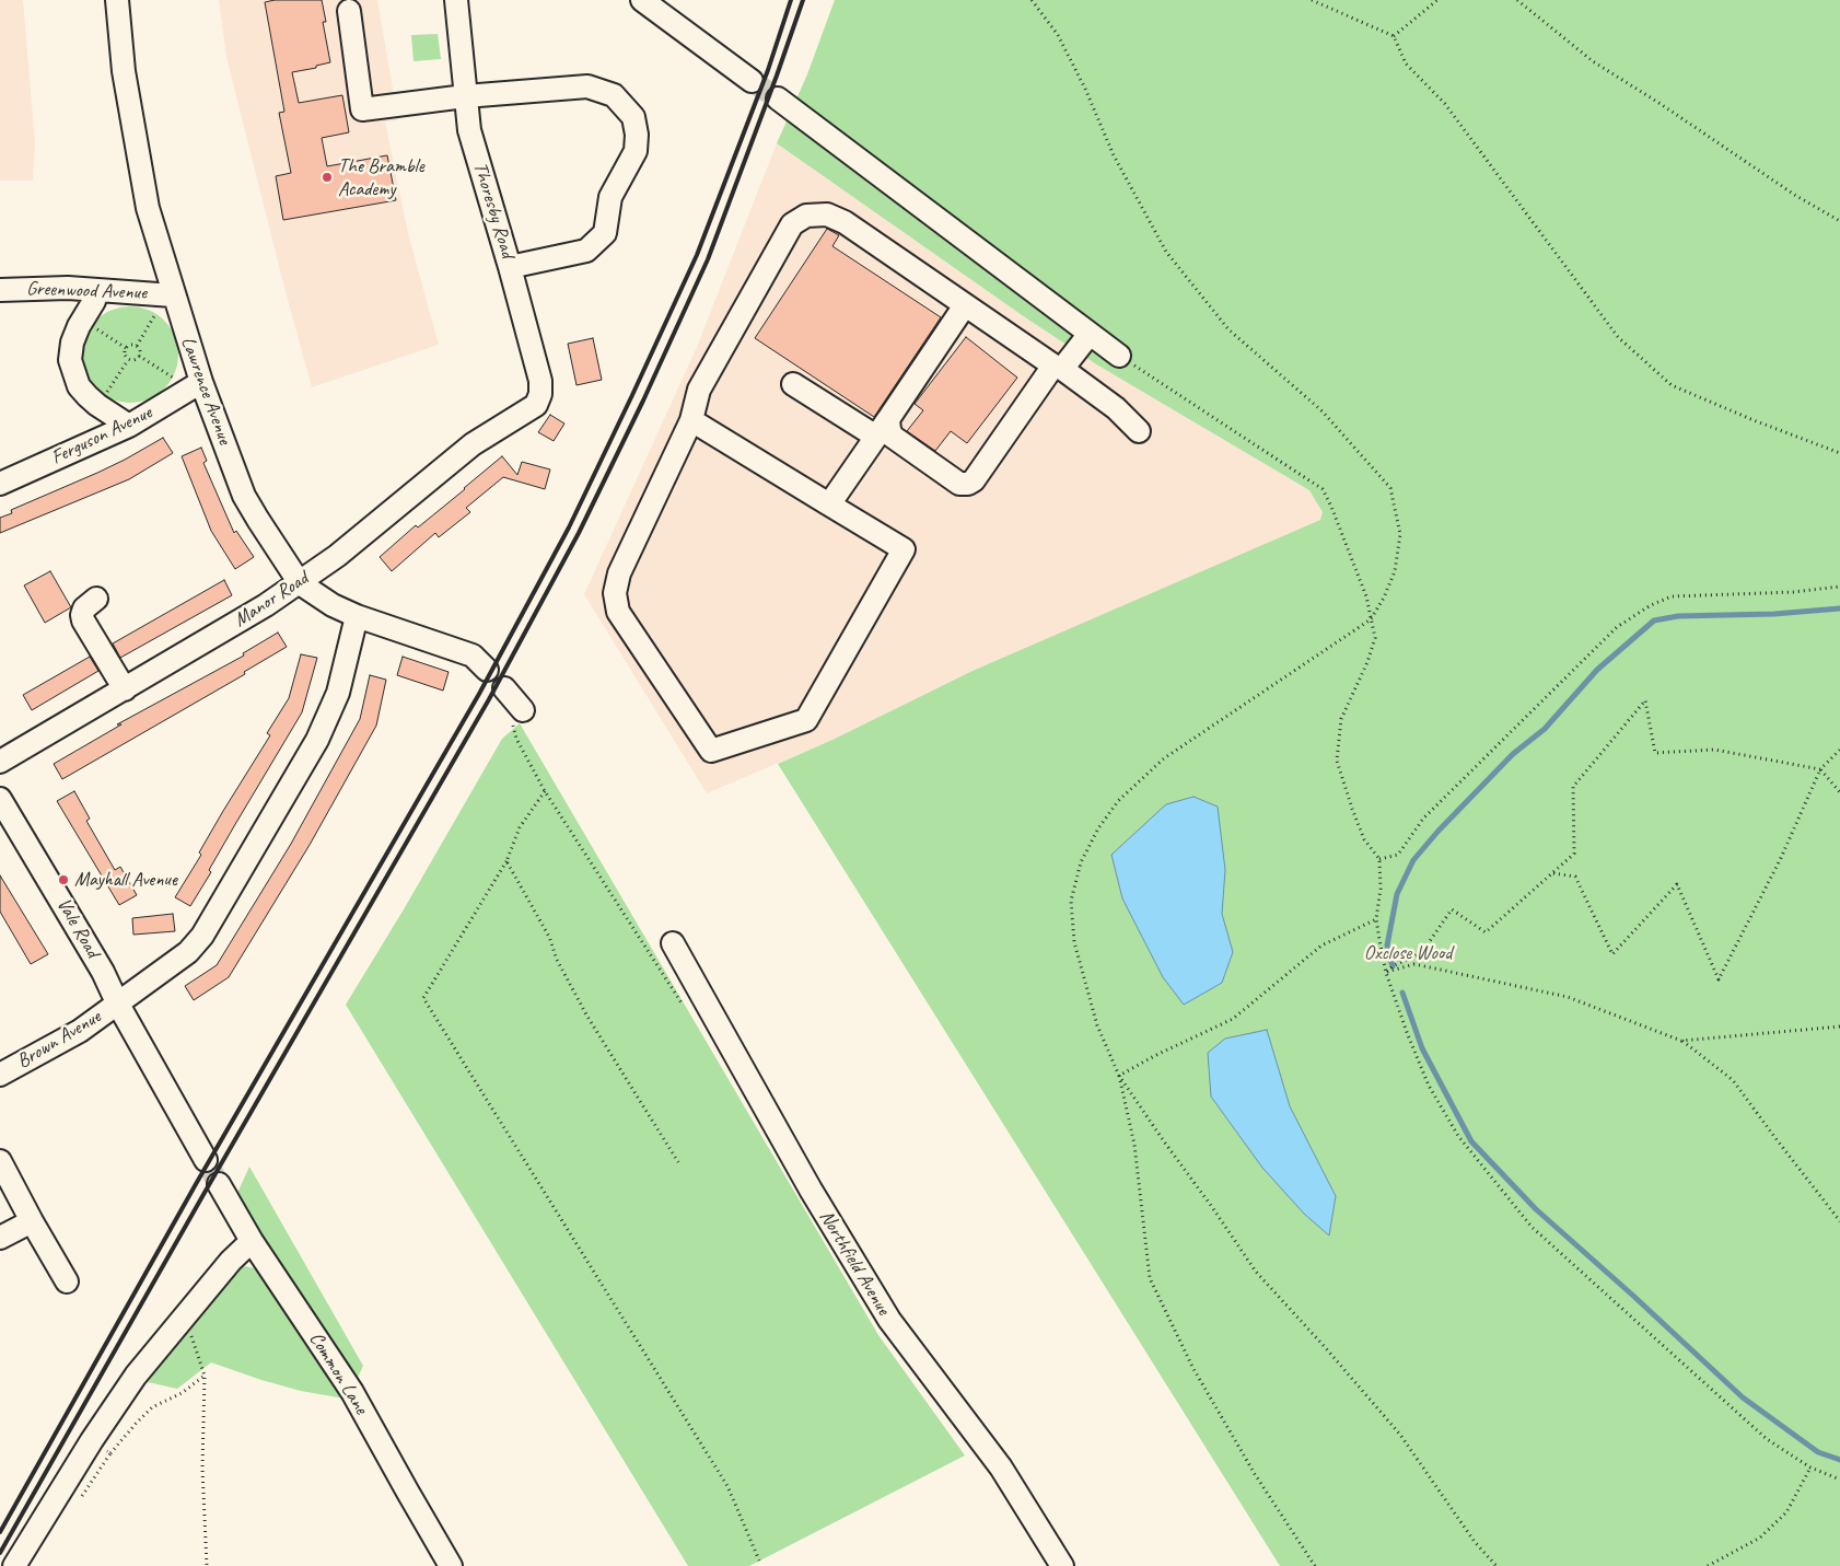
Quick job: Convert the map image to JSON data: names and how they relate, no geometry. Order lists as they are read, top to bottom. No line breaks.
{"streets":{"street":["Thoresby Road","Greenwood Avenue","Lawrence Avenue","Ferguson Avenue","Manor Road","Vale Road","Brown Avenue","Northfield Avenue","Common Lane"]},"crossings":[["Thoresby Road","Manor Road"],["Greenwood Avenue","Lawrence Avenue"],["Lawrence Avenue","Ferguson Avenue"],["Lawrence Avenue","Manor Road"],["Vale Road","Brown Avenue"]],"parks":["Oxclose Wood"],"places":["The Bramble Academy","Mayhall Avenue"]}
